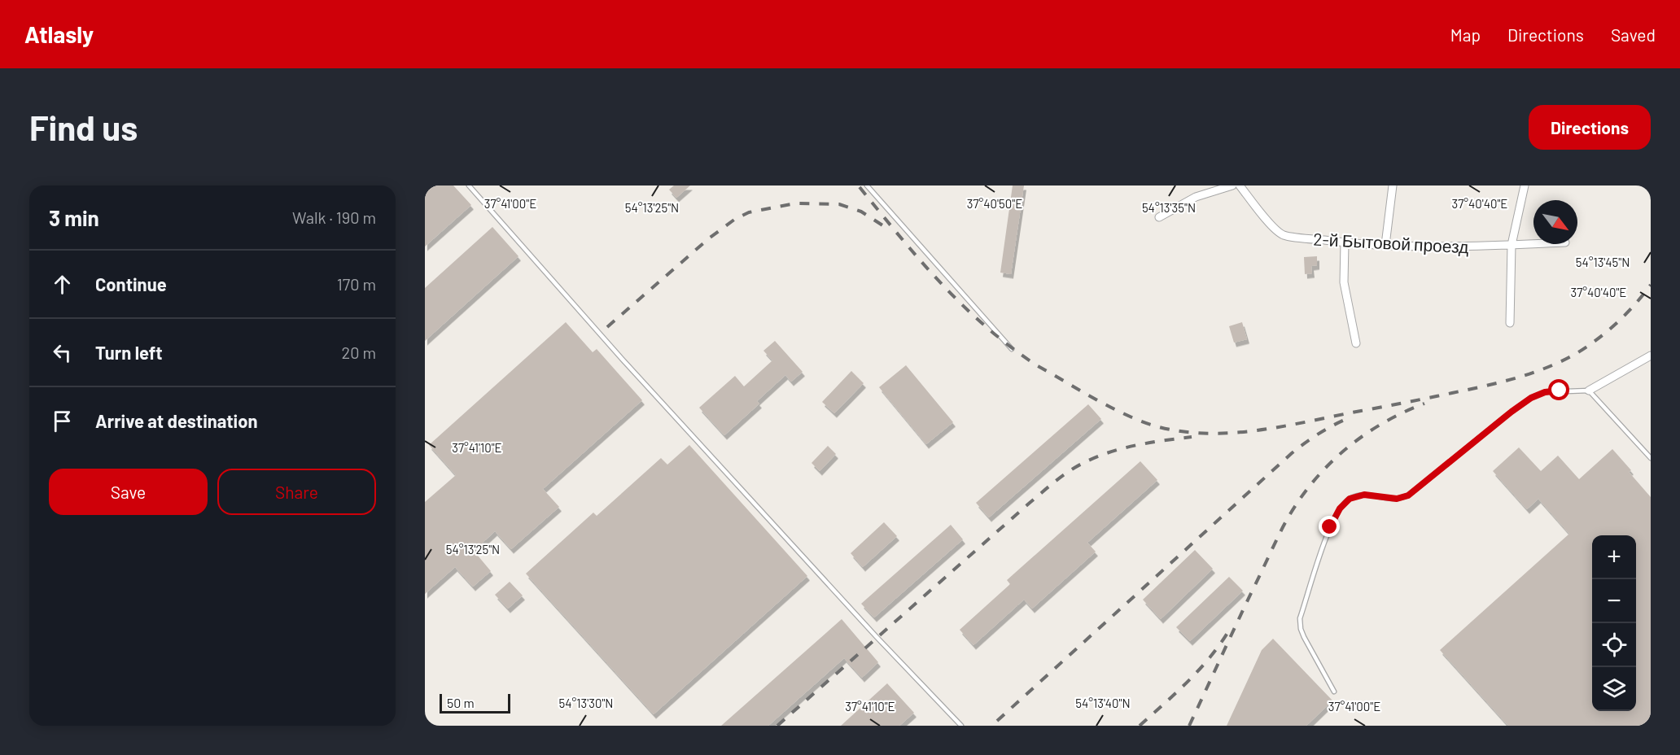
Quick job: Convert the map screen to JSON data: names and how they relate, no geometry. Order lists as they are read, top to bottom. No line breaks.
{"streets":{"street":["2-й Бытовой проезд"]},"scale_bar":"50 m","north":"bottom right","page":{"header":"Atlasly","nav":["Map","Directions","Saved"],"buttons":["Directions",["Save","Share"]],"title":"Find us","heading":["3 min","Walk · 190 m"],"list":[["Continue","170 m"],["Turn left","20 m"],"Arrive at destination"],"map_buttons":["+","−"],"scale":"50 m"},"coordinates":["37°40'40\"E","37°41'00\"E","37°40'50\"E","54°13'25\"N","54°13'35\"N","54°13'45\"N","37°41'10\"E","54°13'30\"N","54°13'40\"N"]}
